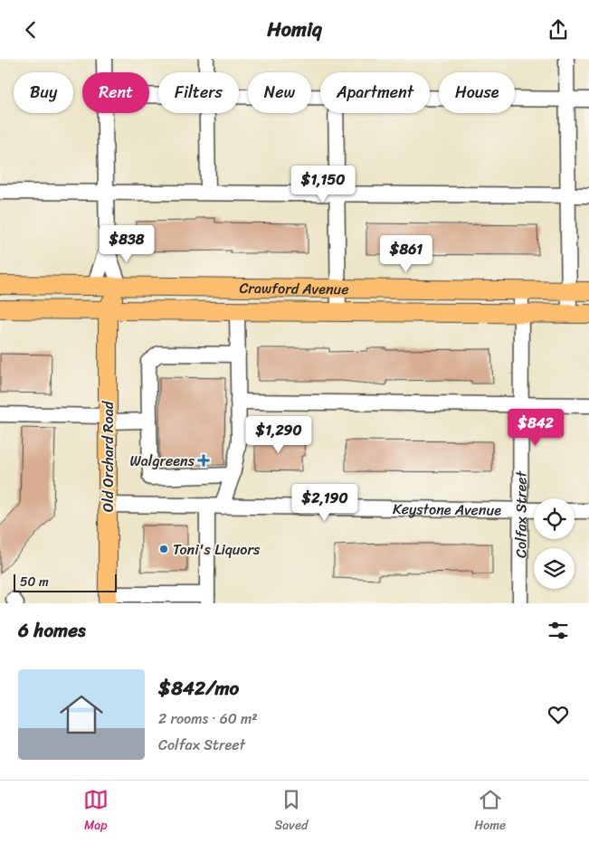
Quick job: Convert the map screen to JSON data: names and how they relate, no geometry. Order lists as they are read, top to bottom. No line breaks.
{"streets":{"main road":["Crawford Avenue","Old Orchard Road"],"street":["Keystone Avenue","Colfax Street"]},"crossings":[["Crawford Avenue","Old Orchard Road"],["Crawford Avenue","Colfax Street"],["Old Orchard Road","Keystone Avenue"],["Keystone Avenue","Colfax Street"]],"places":{"health":["Walgreens"],"other":["Toni's Liquors"]},"scale_bar":"50 m","page":{"header":"Homiq","chip":["Buy","Rent","Filters","New","Apartment","House"],"price":["$1,150","$838","$861","$842","$1,290","$2,190"],"scale":"50 m","heading":"6 homes","list":[{"name":"$842/mo","note":"2 rooms · 60 m² · Colfax Street"}],"tabs":["Map","Saved","Home"]}}
